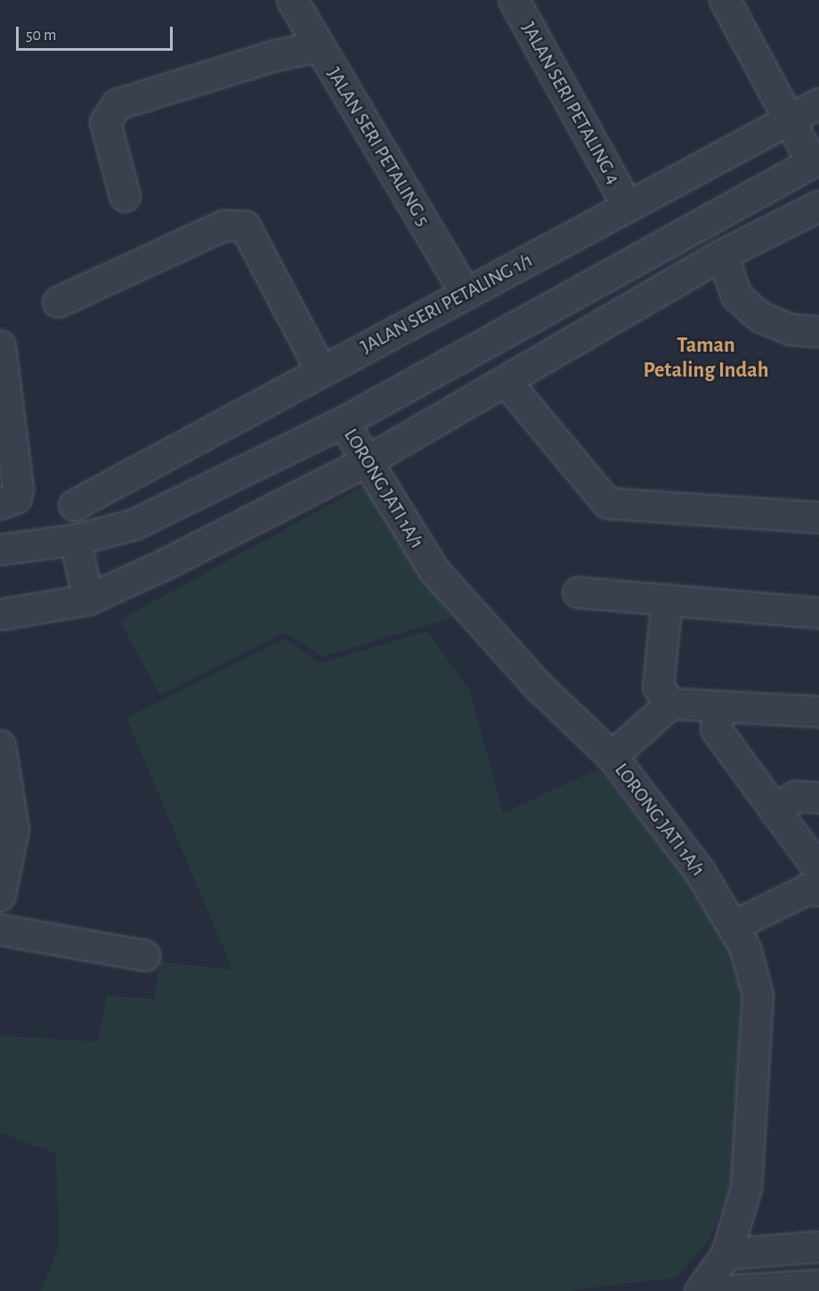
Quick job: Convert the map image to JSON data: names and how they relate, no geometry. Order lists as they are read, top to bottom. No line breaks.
{"streets":{"street":["JALAN SERI PETALING 4","JALAN SERI PETALING 5","JALAN SERI PETALING 1/1","LORONG JATI 1A/1"]},"crossings":[["JALAN SERI PETALING 4","JALAN SERI PETALING 1/1"],["JALAN SERI PETALING 5","JALAN SERI PETALING 1/1"]],"districts":["Taman Petaling Indah"],"scale_bar":"50 m"}
